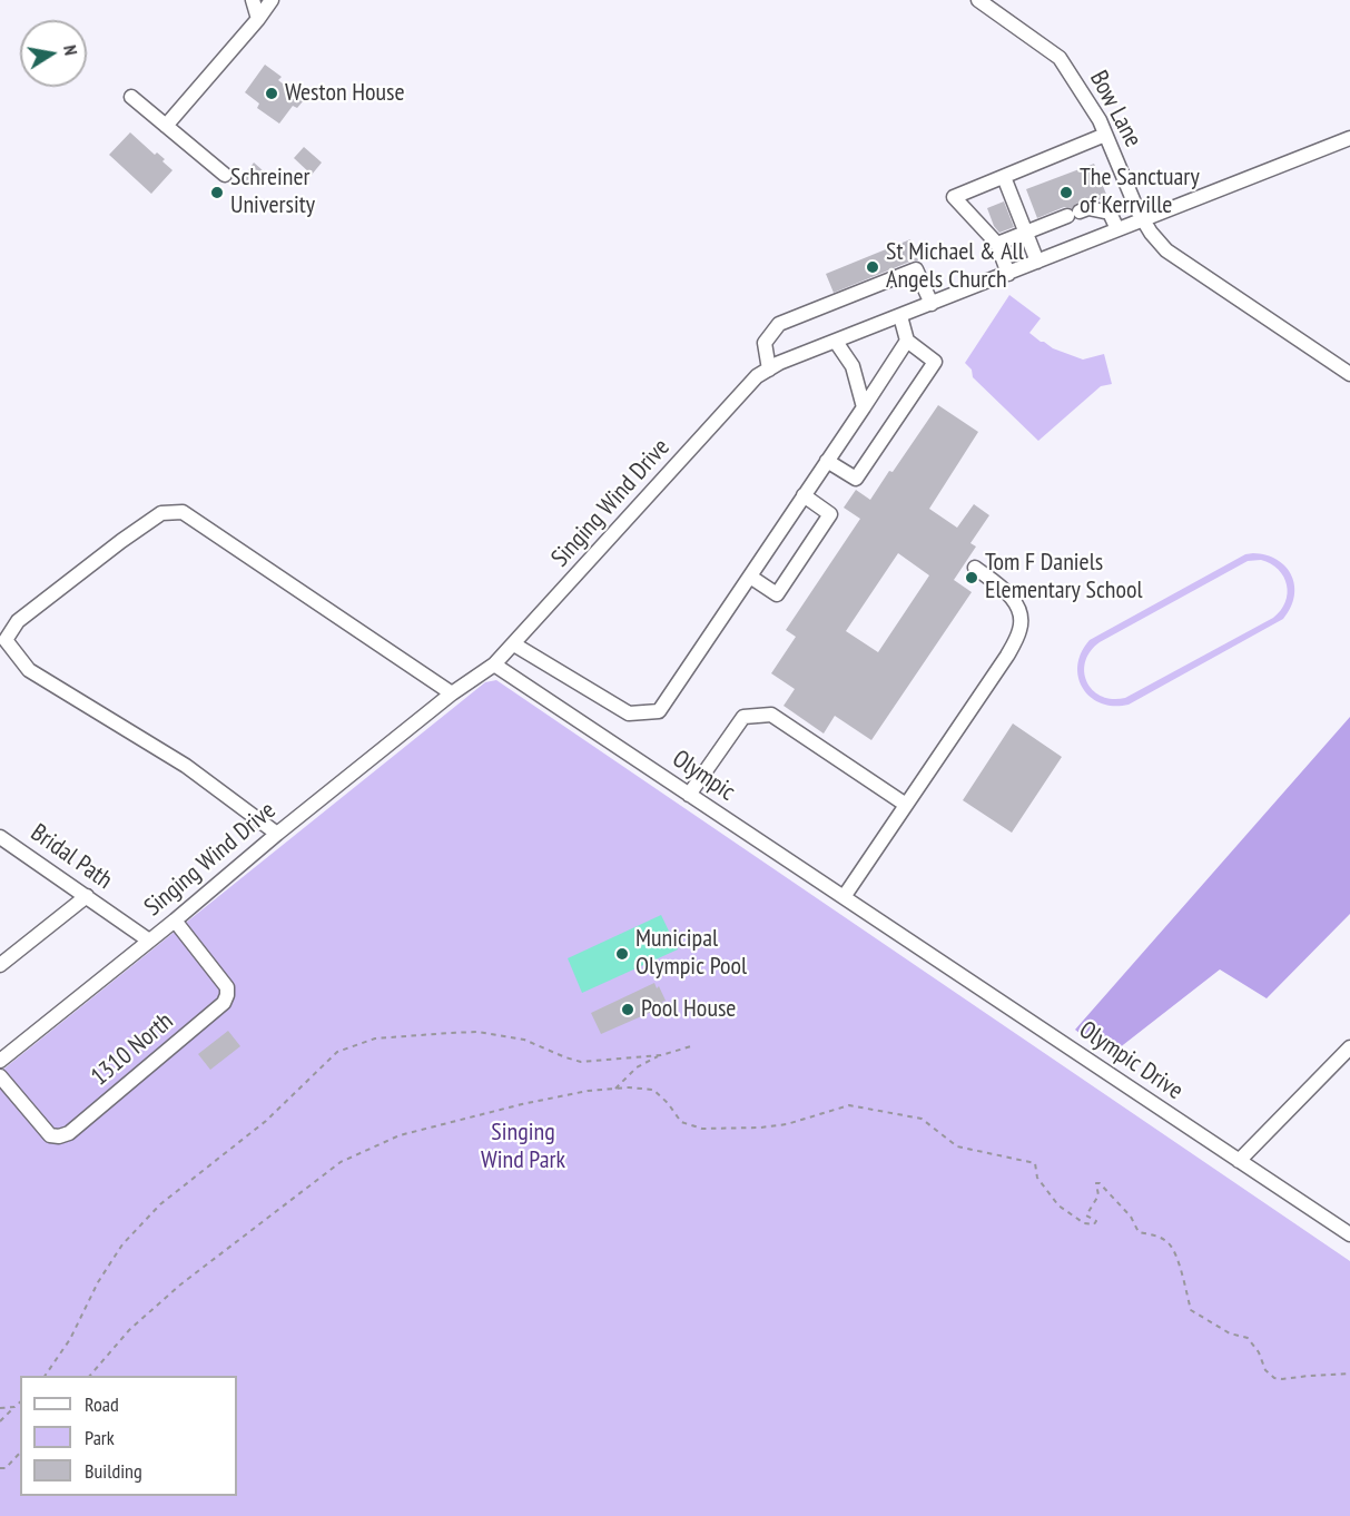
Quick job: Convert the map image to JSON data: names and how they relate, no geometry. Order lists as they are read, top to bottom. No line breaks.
{"streets":{"street":["Bow Lane","Singing Wind Drive","Olympic","Bridal Path","1310 North","Olympic Drive"]},"crossings":[["Bow Lane","Singing Wind Drive"],["Singing Wind Drive","Olympic"],["Singing Wind Drive","Bridal Path"],["Singing Wind Drive","1310 North"],["Olympic","Olympic Drive"]],"parks":["Singing Wind Park"],"places":["Weston House","Schreiner University","The Sanctuary of Kerrville","St Michael & All Angels Church","Tom F Daniels Elementary School","Municipal Olympic Pool","Pool House"],"legend":["Road","Park","Building"],"north":"right"}
